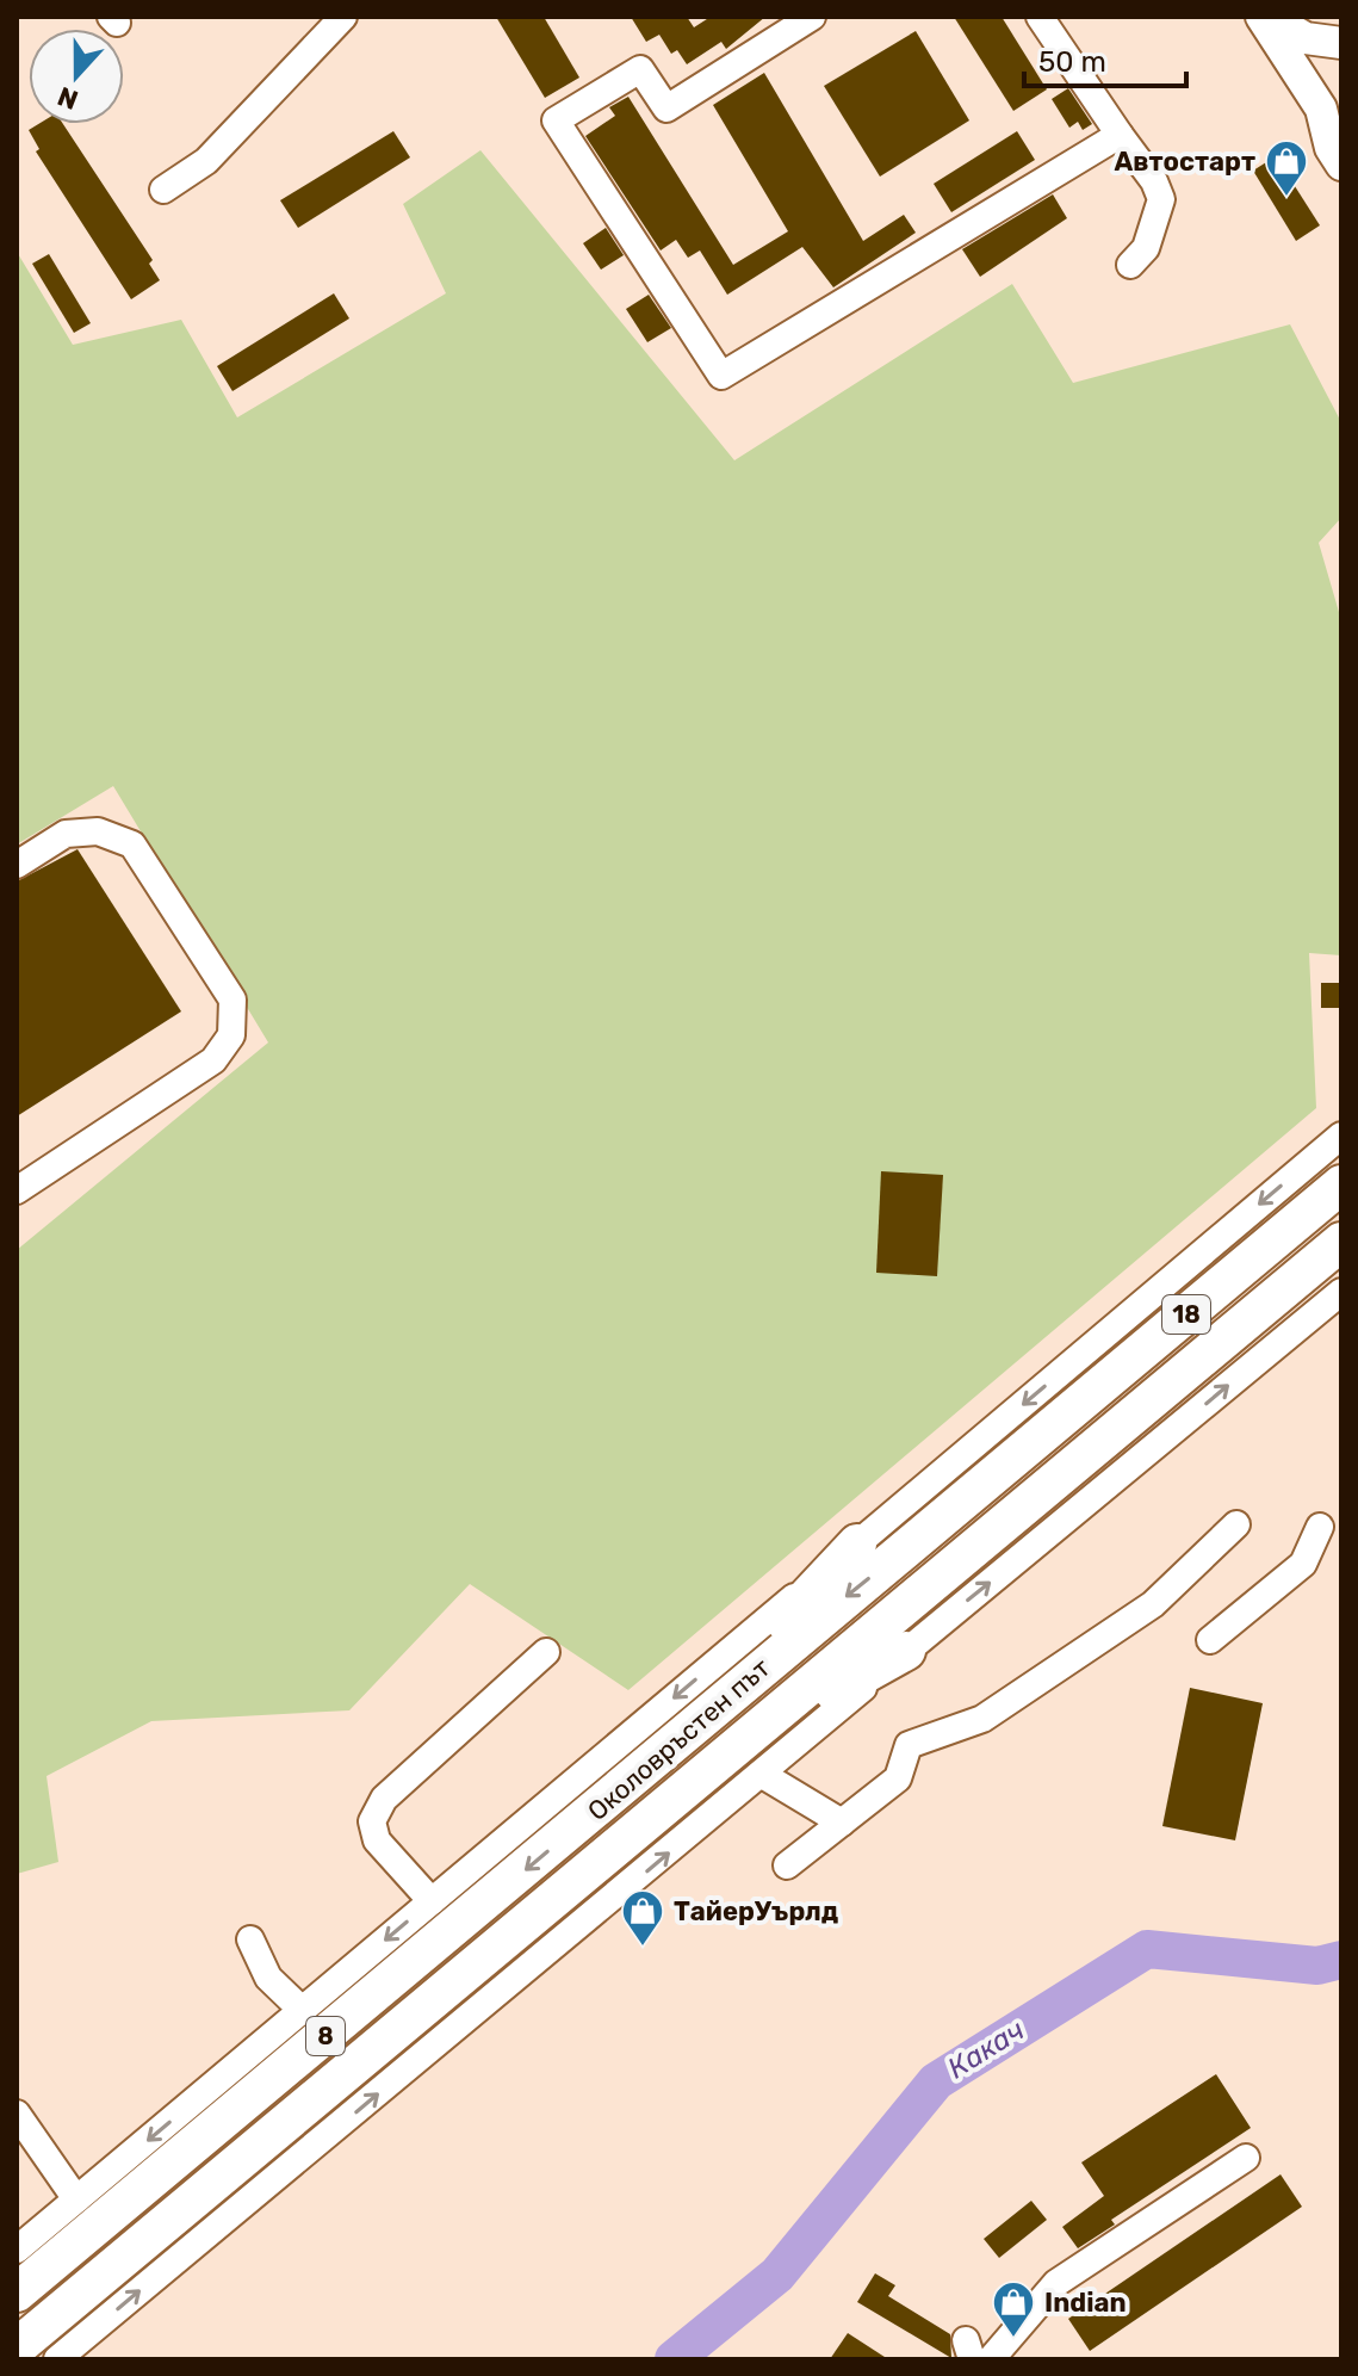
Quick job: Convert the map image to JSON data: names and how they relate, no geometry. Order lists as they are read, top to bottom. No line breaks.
{"streets":{"highway":["18","Околовръстен път","8"]},"crossings":[["Околовръстен път","8"]],"water":["Какач"],"places":{"shop":["Автостарт","ТайерУърлд","Indian"]},"scale_bar":"50 m","north":"bottom"}
